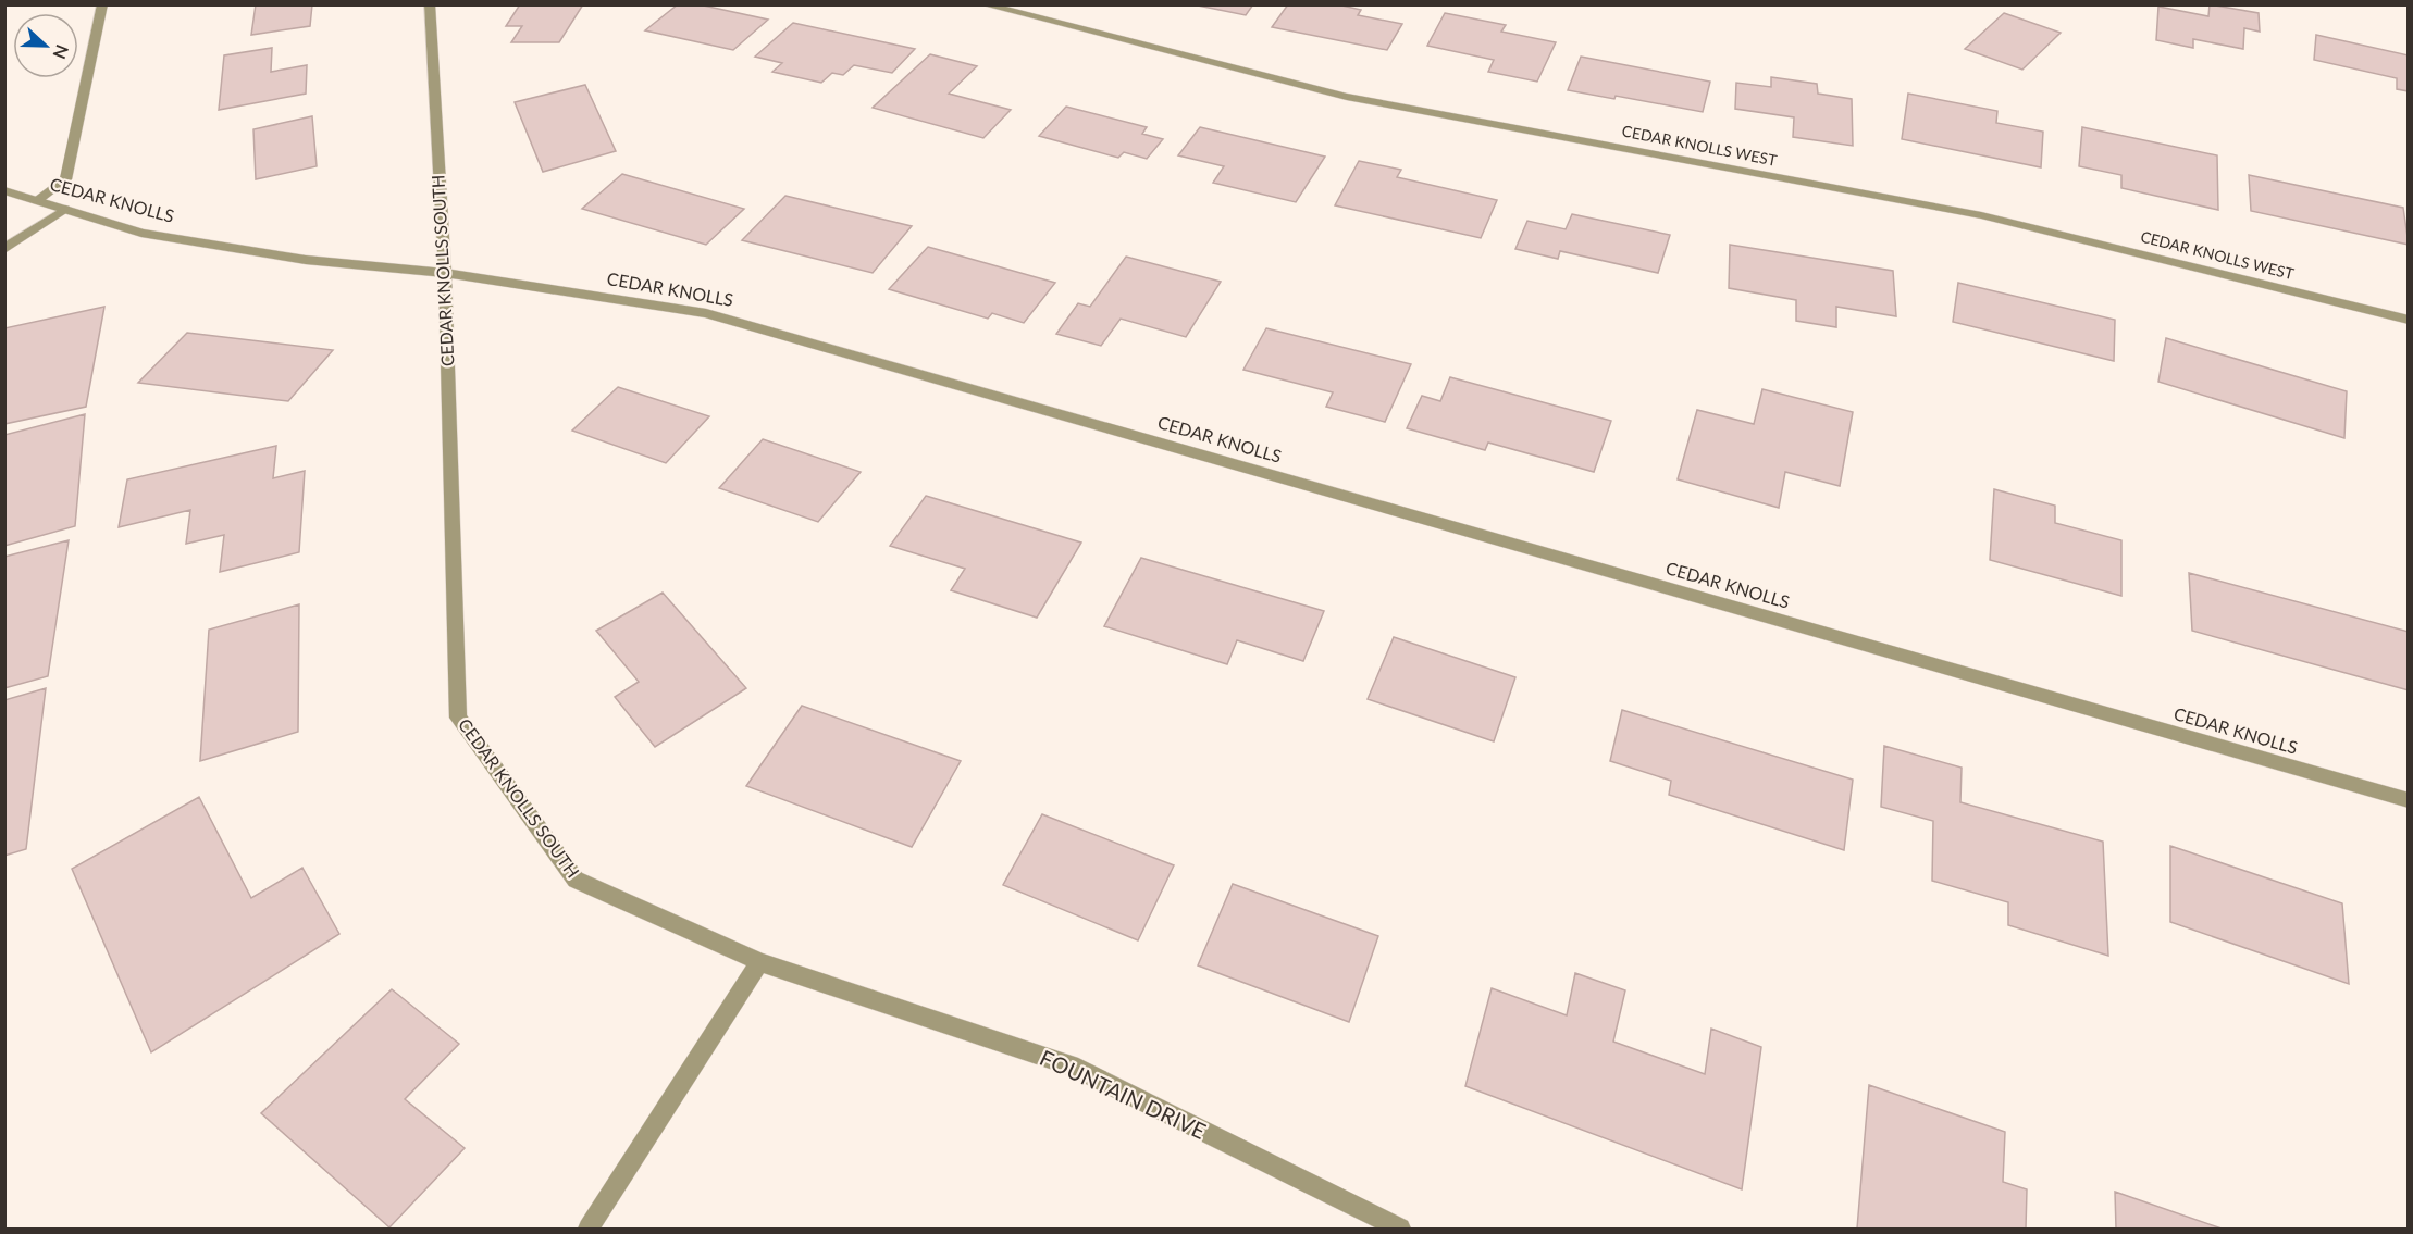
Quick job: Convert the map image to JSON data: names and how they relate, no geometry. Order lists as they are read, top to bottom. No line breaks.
{"streets":{"street":["CEDAR KNOLLS WEST","CEDAR KNOLLS","CEDAR KNOLLS SOUTH","FOUNTAIN DRIVE"]},"crossings":[["CEDAR KNOLLS","CEDAR KNOLLS SOUTH"],["CEDAR KNOLLS SOUTH","FOUNTAIN DRIVE"]],"north":"right"}
